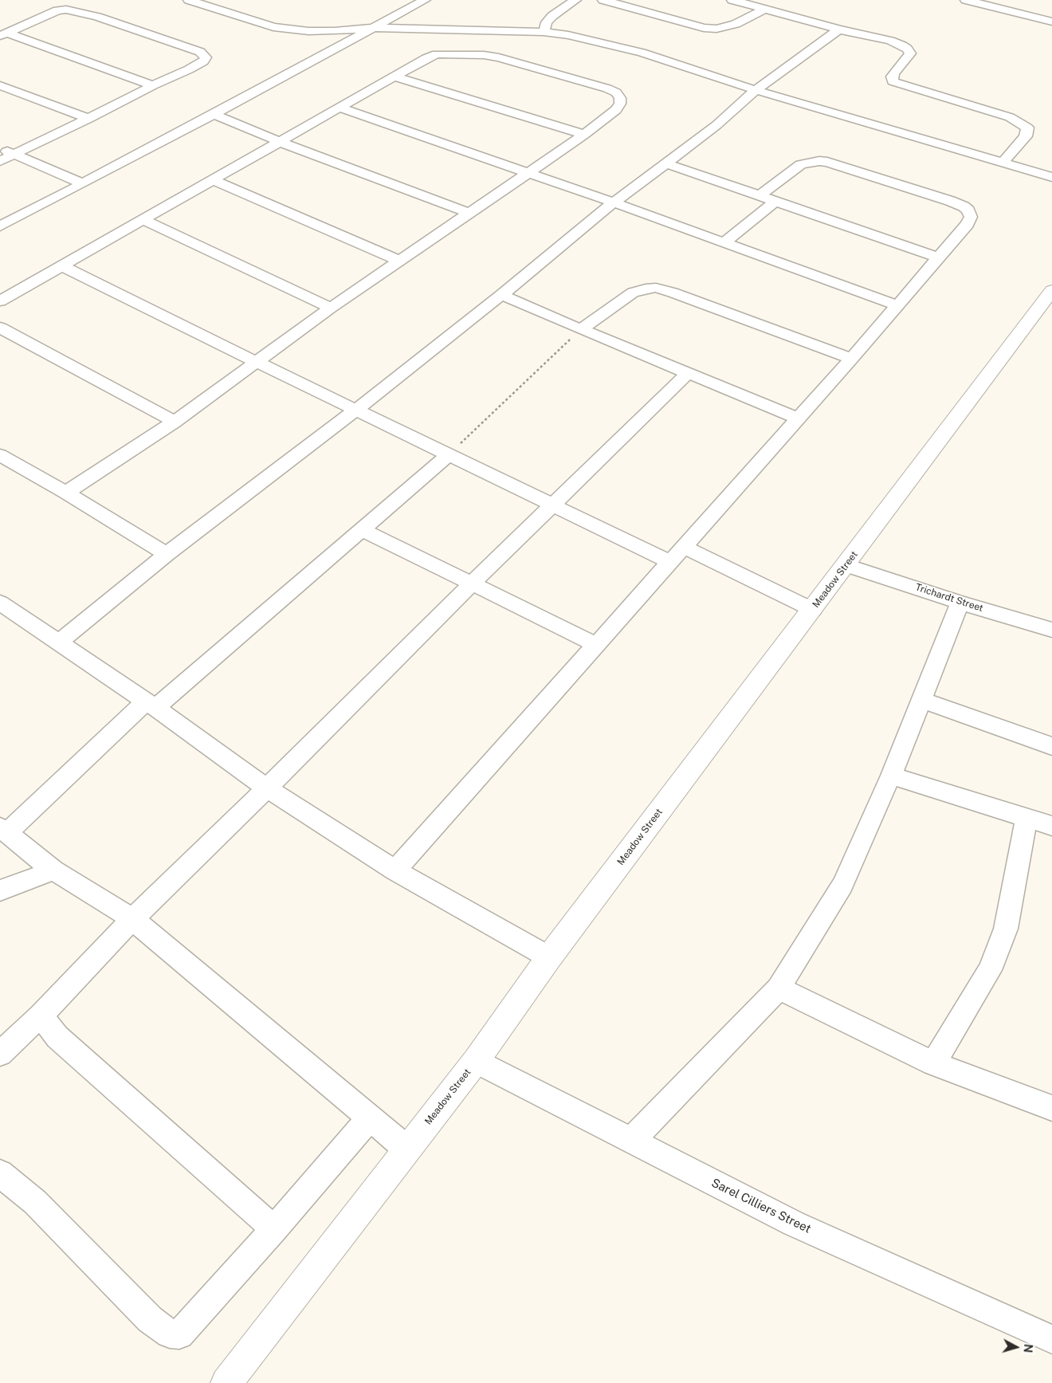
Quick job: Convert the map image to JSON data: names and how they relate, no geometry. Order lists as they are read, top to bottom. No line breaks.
{"streets":{"street":["Meadow Street","Trichardt Street","Sarel Cilliers Street"]},"crossings":[["Meadow Street","Trichardt Street"],["Meadow Street","Sarel Cilliers Street"]],"north":"right"}
